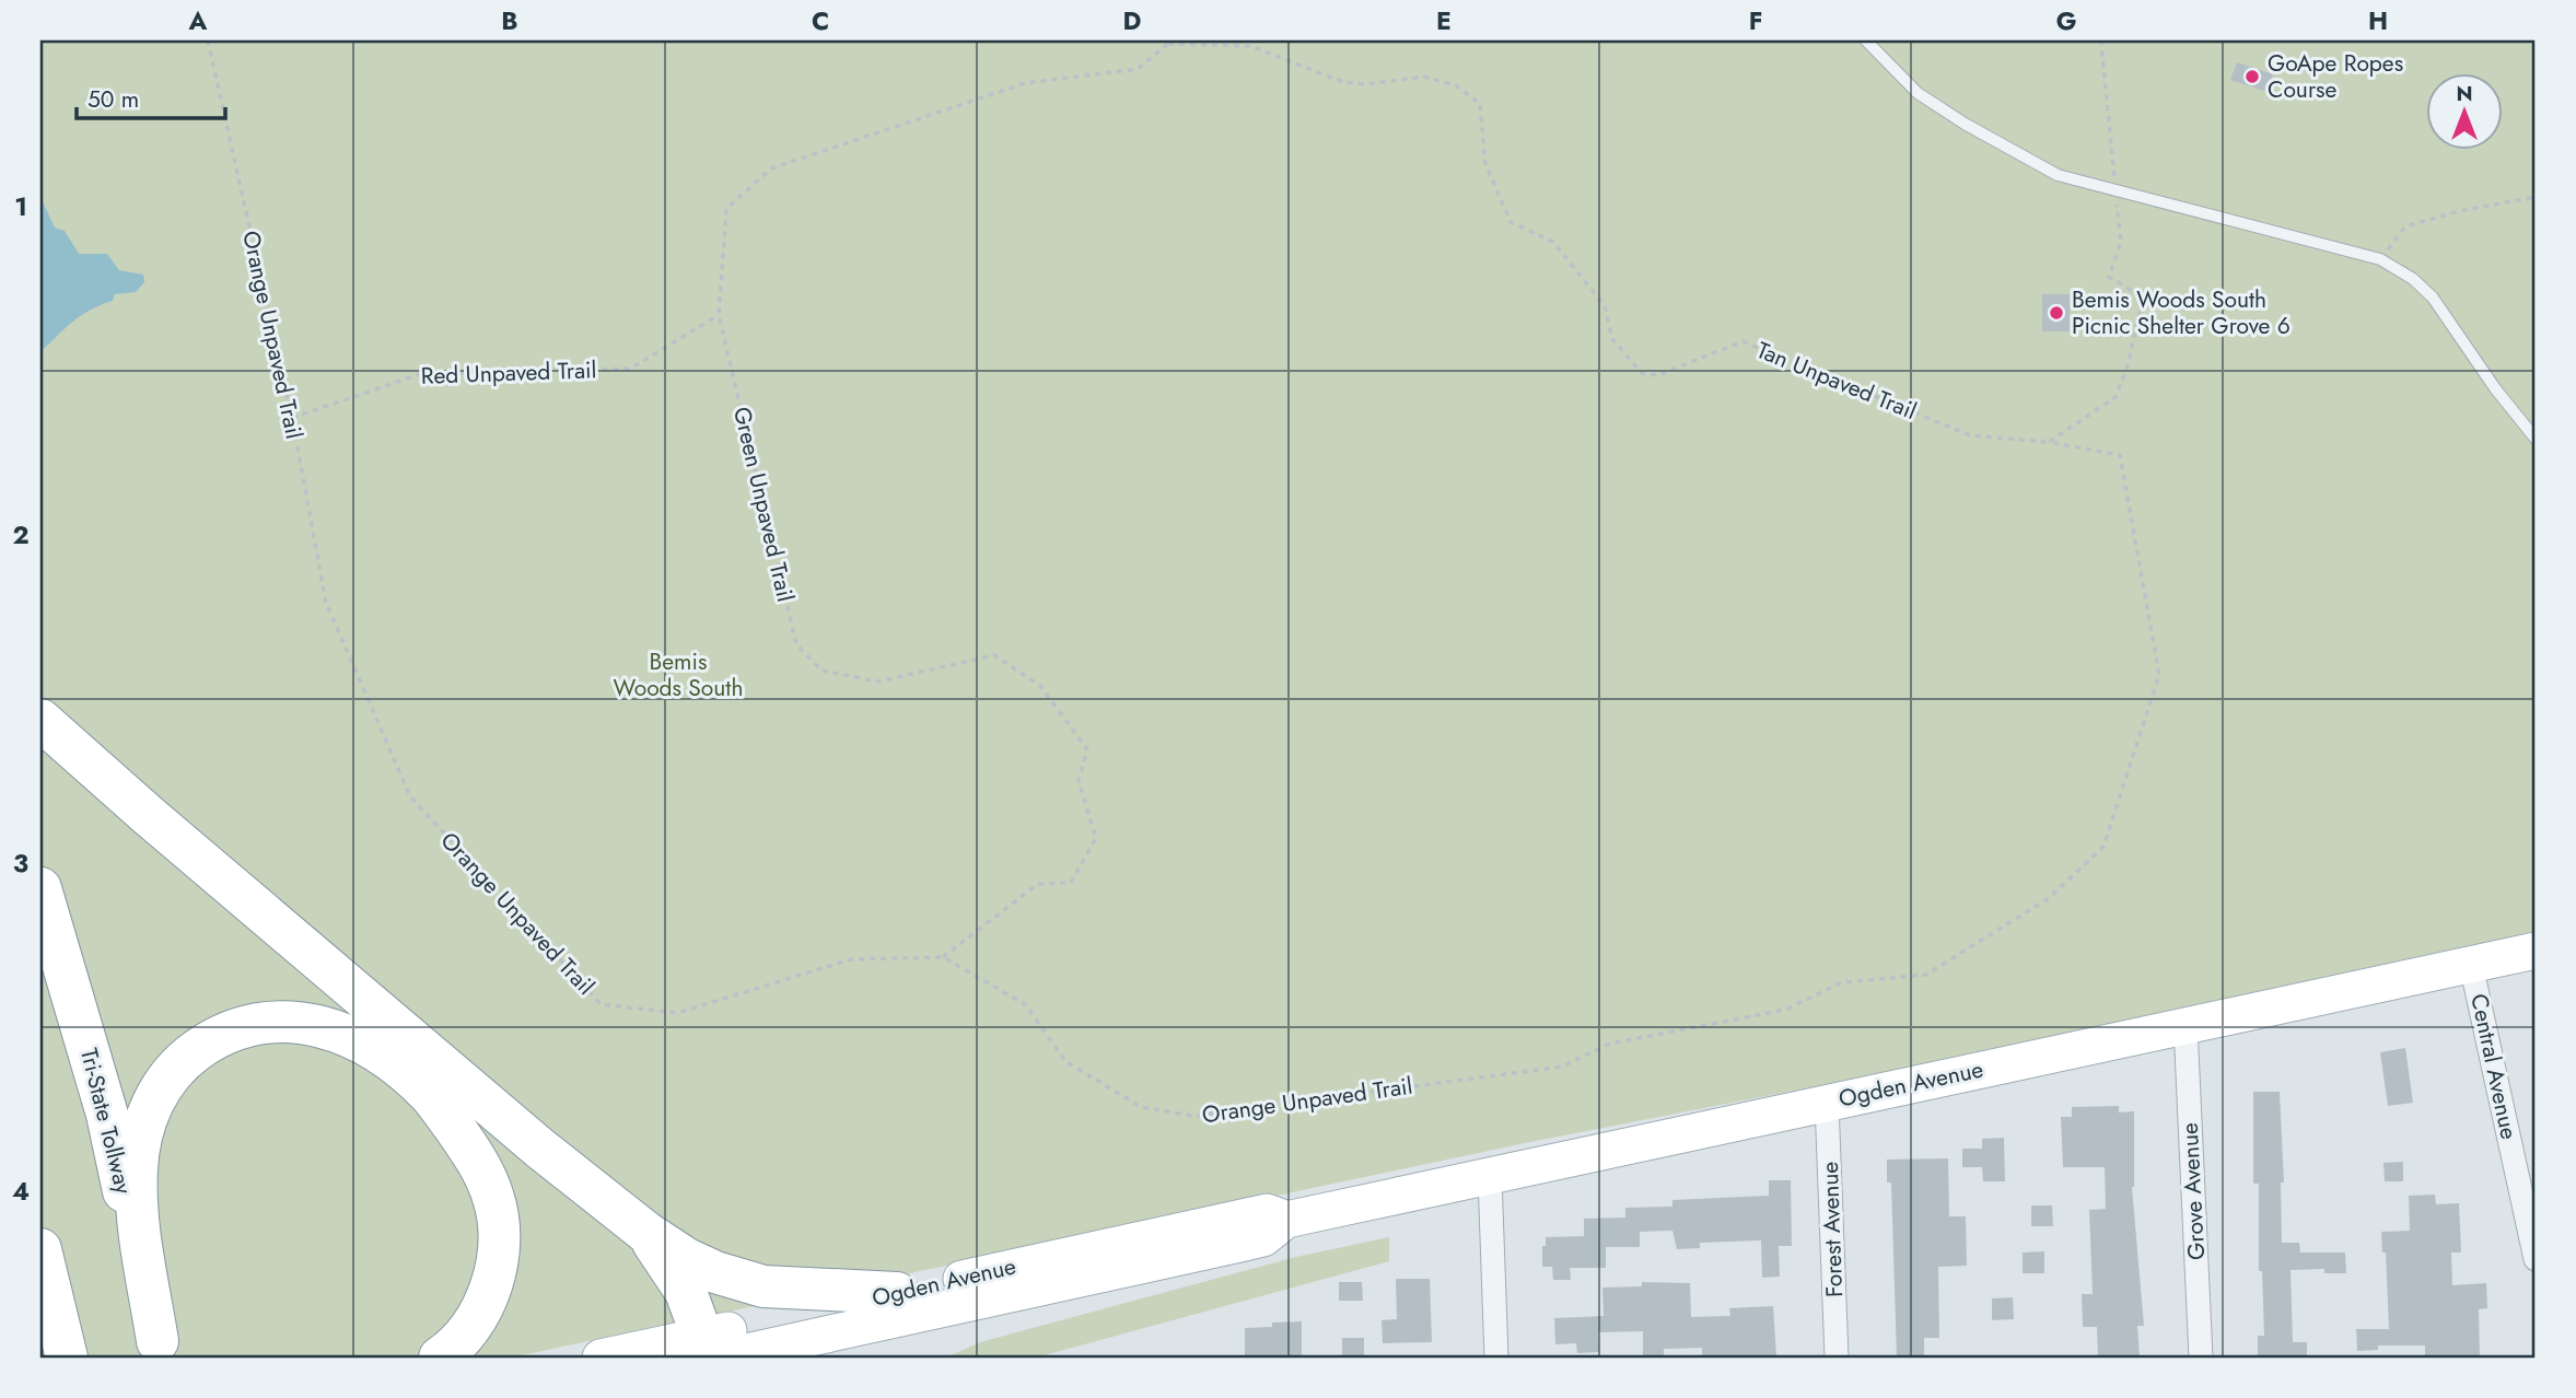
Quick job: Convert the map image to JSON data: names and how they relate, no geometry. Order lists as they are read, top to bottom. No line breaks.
{"streets":{"highway":["Tri-State Tollway"],"main road":["Ogden Avenue"],"street":["Central Avenue","Grove Avenue","Forest Avenue"],"path":["Orange Unpaved Trail","Red Unpaved Trail","Tan Unpaved Trail","Green Unpaved Trail"]},"crossings":[["Orange Unpaved Trail","Red Unpaved Trail"],["Orange Unpaved Trail","Tan Unpaved Trail"],["Orange Unpaved Trail","Green Unpaved Trail"],["Red Unpaved Trail","Green Unpaved Trail"],["Tan Unpaved Trail","Green Unpaved Trail"],["Central Avenue","Ogden Avenue"],["Ogden Avenue","Grove Avenue"],["Ogden Avenue","Forest Avenue"]],"parks":["Bemis Woods South"],"places":["GoApe Ropes Course","Bemis Woods South Picnic Shelter Grove 6"],"scale_bar":"50 m","north":"top","grid":{"columns":["A","B","C","D","E","F","G","H"],"rows":["1","2","3","4"]}}
